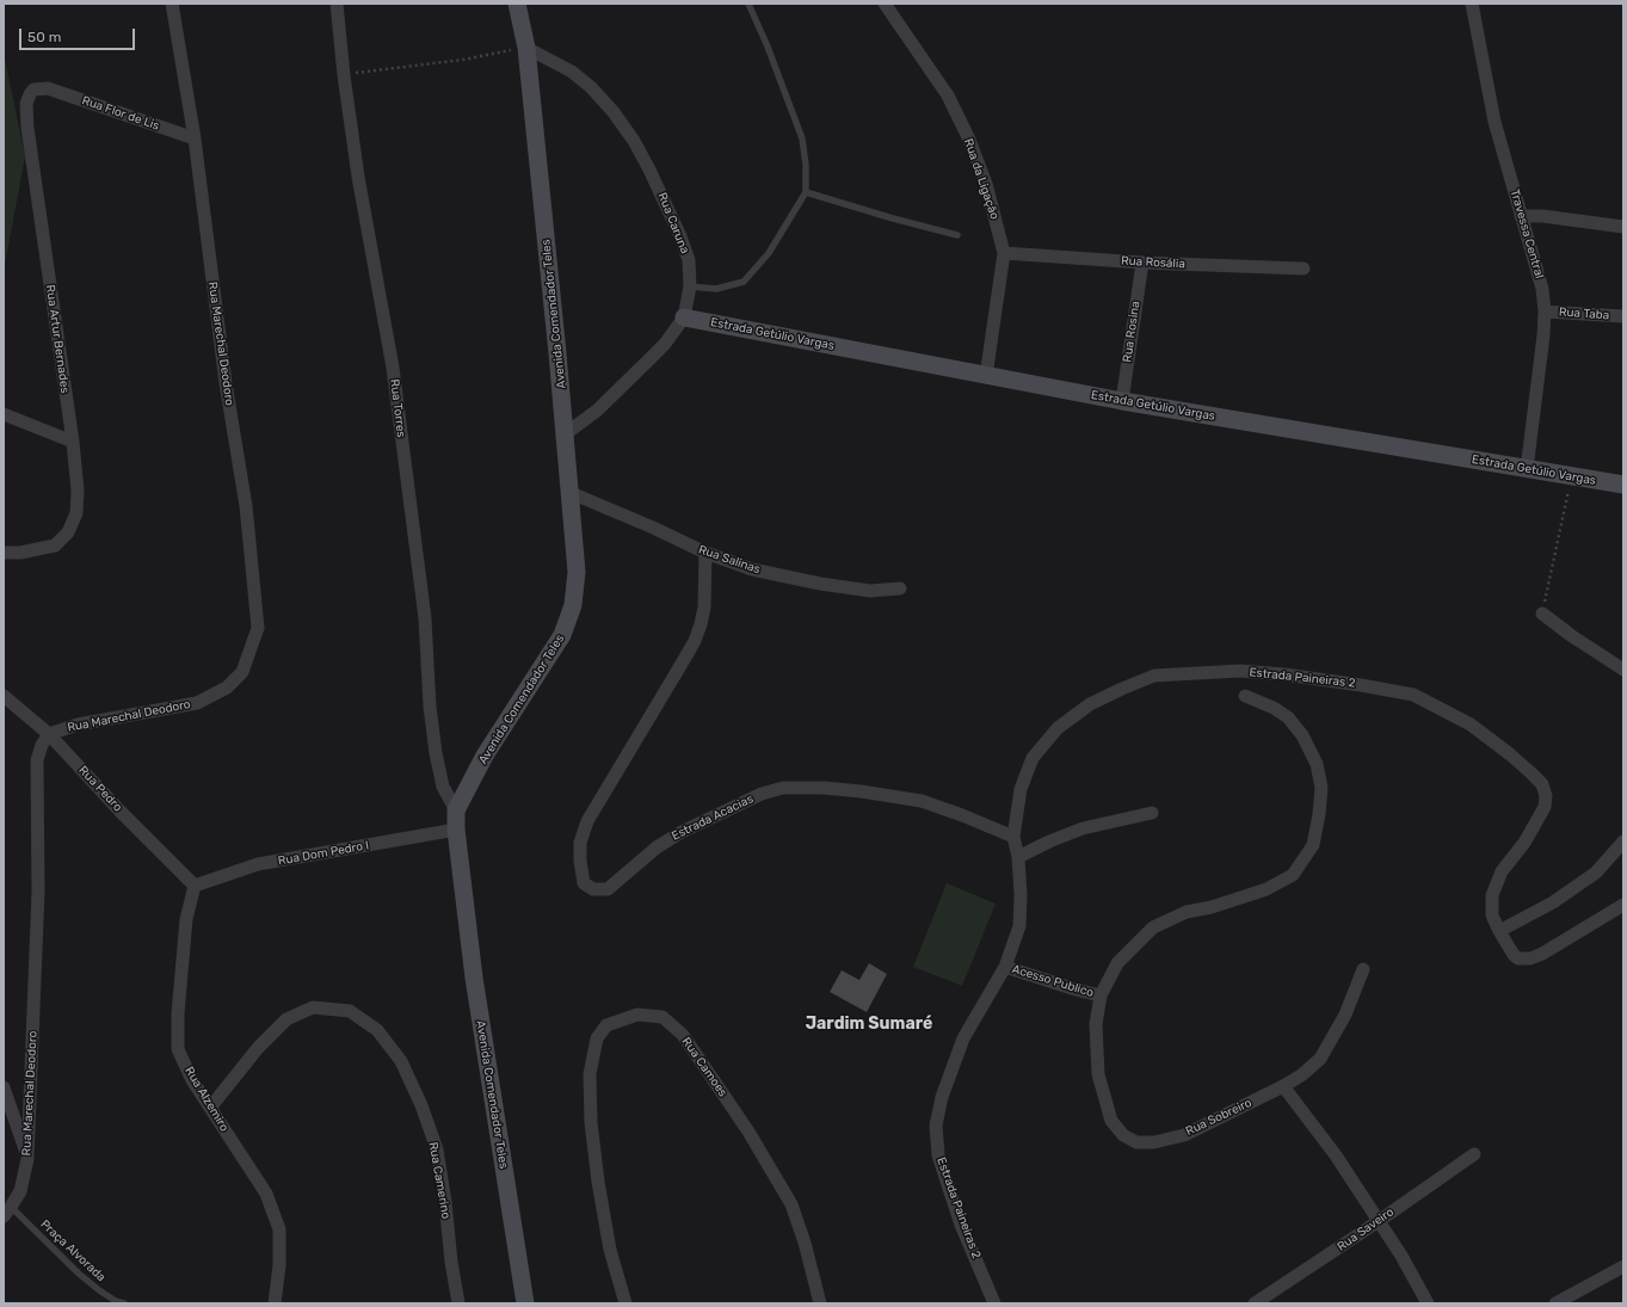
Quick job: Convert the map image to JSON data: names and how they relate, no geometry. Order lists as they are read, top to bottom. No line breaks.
{"streets":{"main road":["Avenida Comendador Teles","Estrada Getúlio Vargas"],"street":["Rua Flor de Lis","Rua da Ligação","Rua Caruna","Travessa Central","Rua Rosália","Rua Taba","Rua Rosina","Rua Artur Bernades","Rua Marechal Deodoro","Rua Torres","Rua Salinas","Estrada Paineiras 2","Rua Pedro","Estrada Acacias","Rua Dom Pedro I","Acesso Publico","Rua Camoes","Rua Alzemiro","Rua Sobreiro","Rua Camerino","Rua Saveiro"],"lane":["Praça Alvorada"]},"crossings":[["Rua Flor de Lis","Rua Artur Bernades"],["Rua Flor de Lis","Rua Marechal Deodoro"],["Rua da Ligação","Rua Rosália"],["Rua da Ligação","Estrada Getúlio Vargas"],["Rua Caruna","Avenida Comendador Teles"],["Rua Caruna","Estrada Getúlio Vargas"],["Travessa Central","Rua Taba"],["Travessa Central","Estrada Getúlio Vargas"],["Rua Rosália","Rua Rosina"],["Avenida Comendador Teles","Rua Torres"],["Avenida Comendador Teles","Rua Salinas"],["Avenida Comendador Teles","Rua Dom Pedro I"],["Rua Rosina","Estrada Getúlio Vargas"],["Rua Marechal Deodoro","Rua Pedro"],["Rua Marechal Deodoro","Praça Alvorada"],["Rua Salinas","Estrada Acacias"],["Estrada Paineiras 2","Estrada Acacias"],["Estrada Paineiras 2","Acesso Publico"],["Rua Pedro","Rua Dom Pedro I"],["Rua Pedro","Rua Alzemiro"],["Rua Dom Pedro I","Rua Alzemiro"],["Acesso Publico","Rua Sobreiro"],["Rua Alzemiro","Rua Camerino"]],"districts":["Jardim Sumaré"],"scale_bar":"50 m"}
